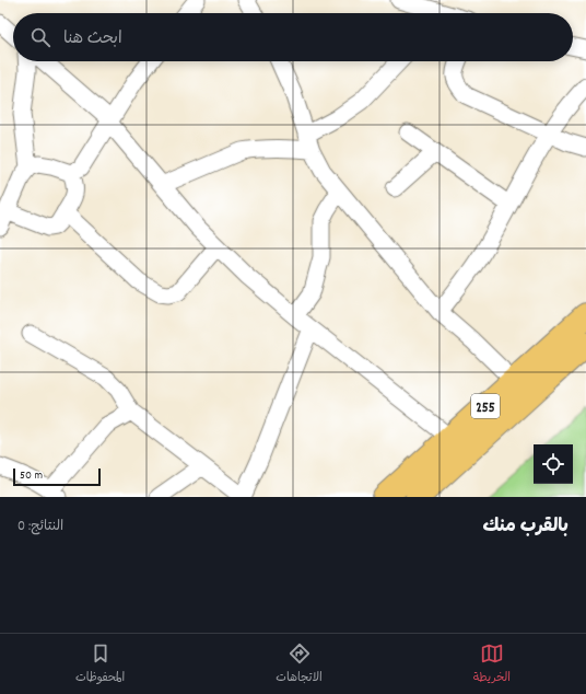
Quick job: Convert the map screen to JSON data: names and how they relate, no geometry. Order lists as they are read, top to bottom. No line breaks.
{"streets":{"highway":["255"]},"scale_bar":"50 m","page":{"search":"ابحث هنا","scale":"50 m","heading":["بالقرب منك","النتائج: 0"],"nav":["الخريطة","الاتجاهات","المحفوظات"]}}
